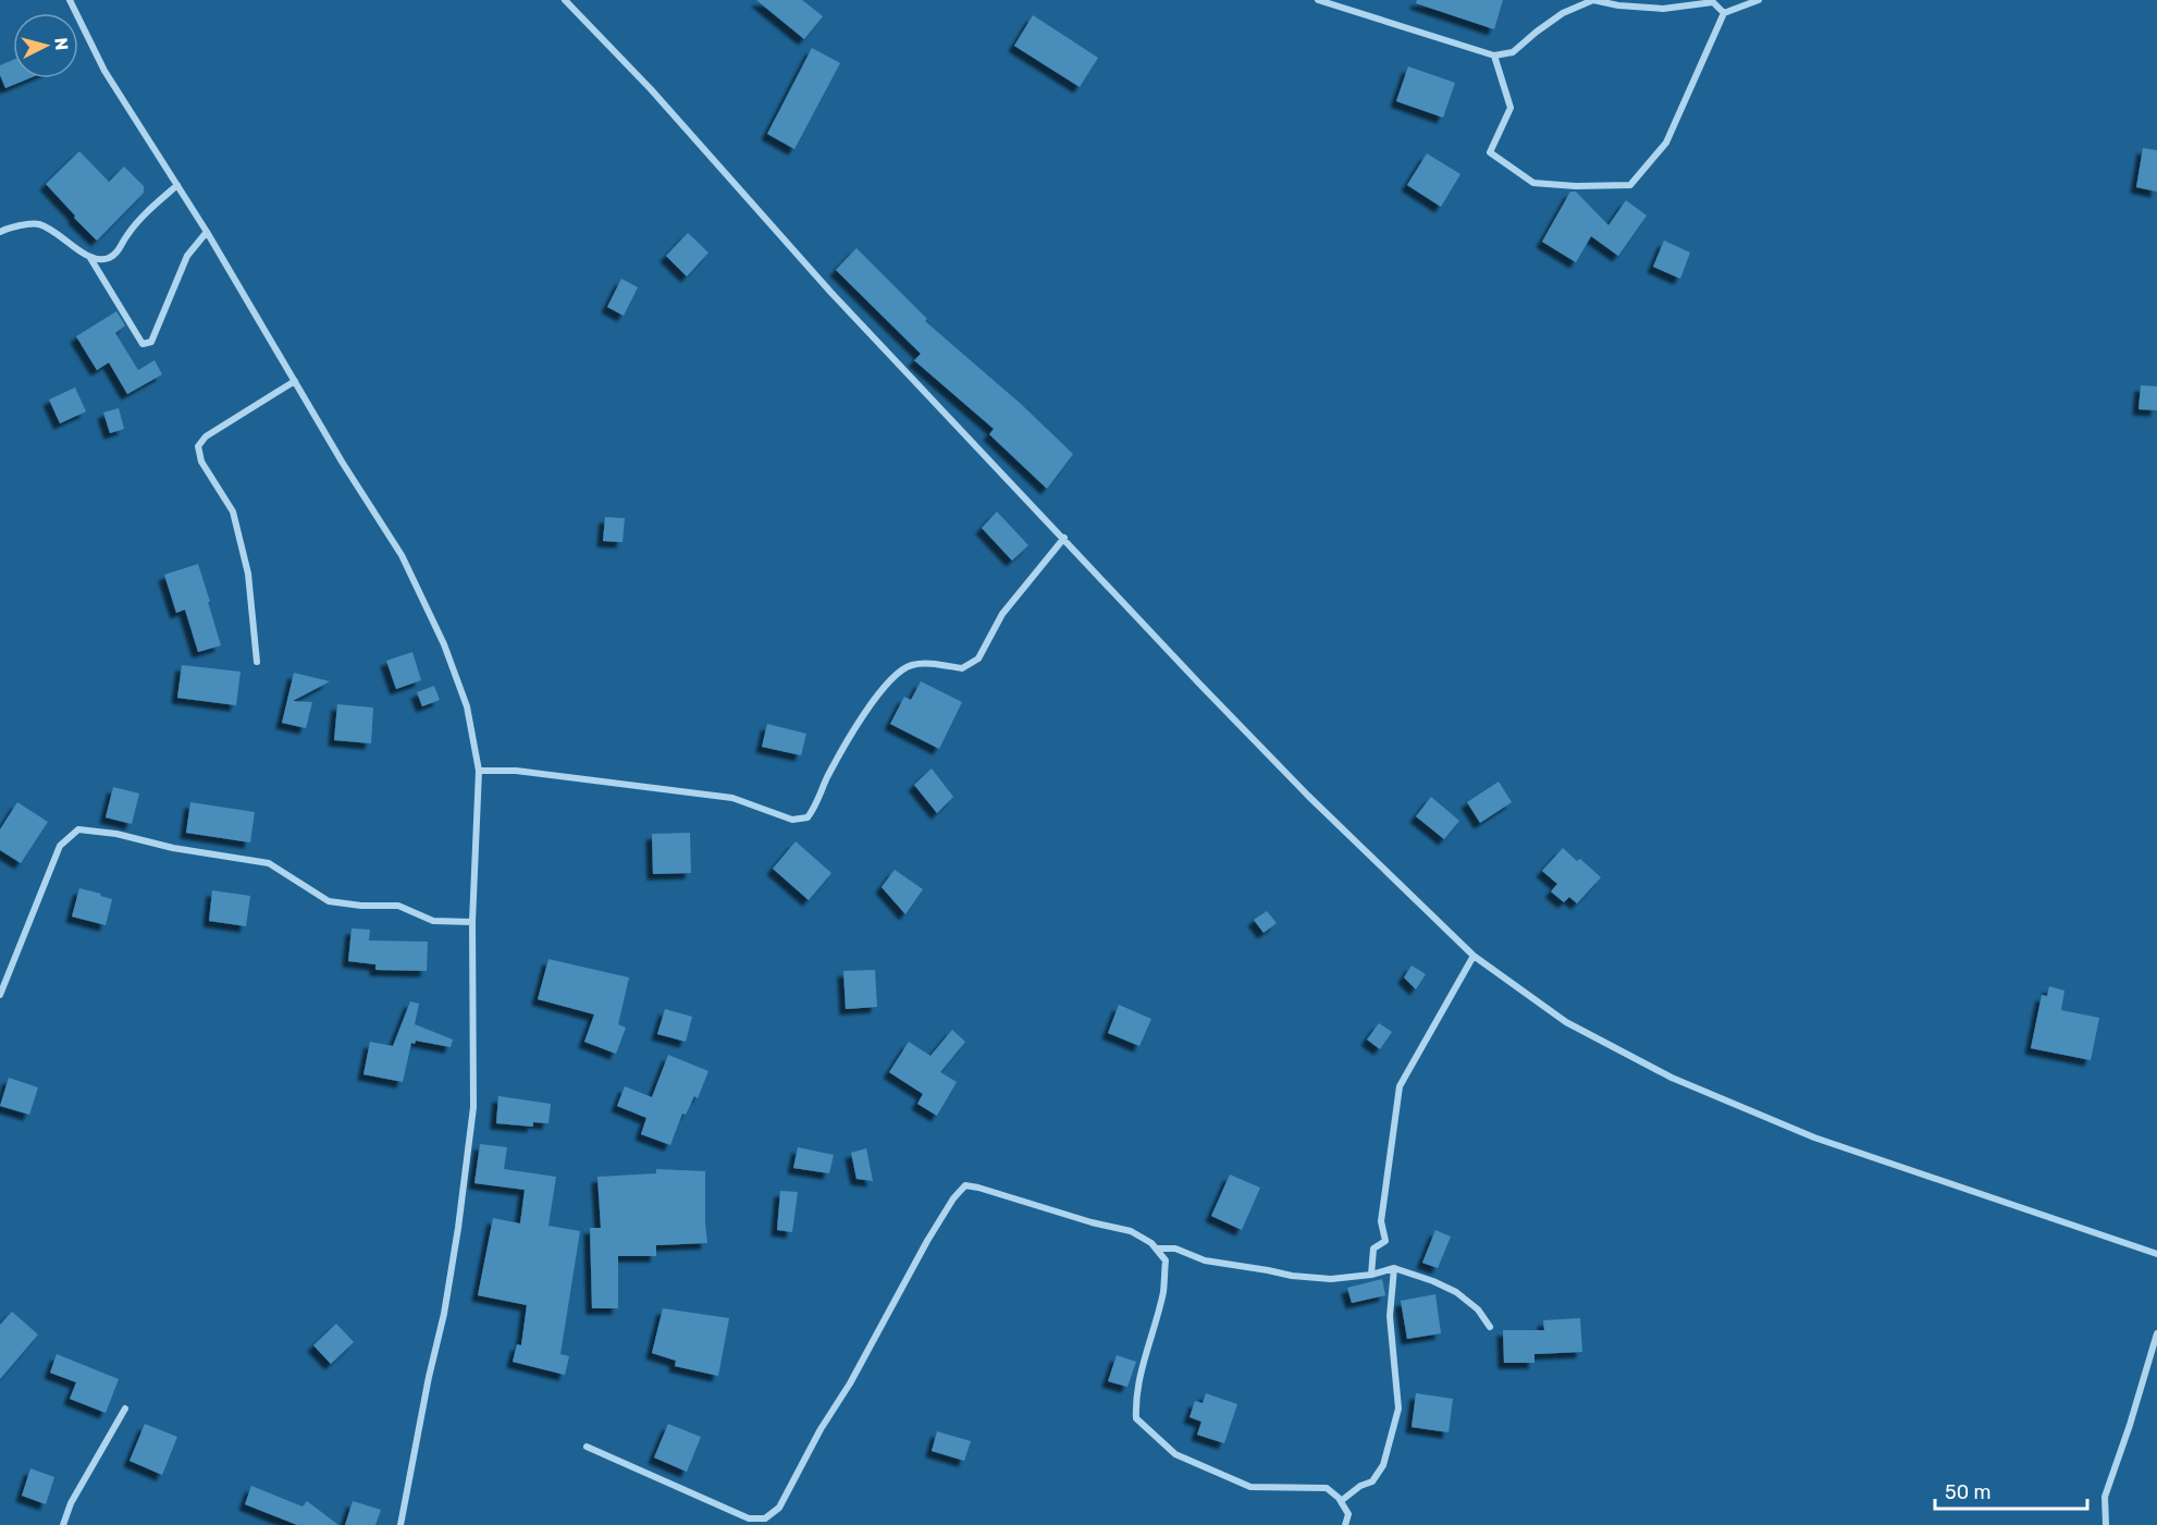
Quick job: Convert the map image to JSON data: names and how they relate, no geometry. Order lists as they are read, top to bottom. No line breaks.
{"scale_bar":"50 m","north":"right"}
